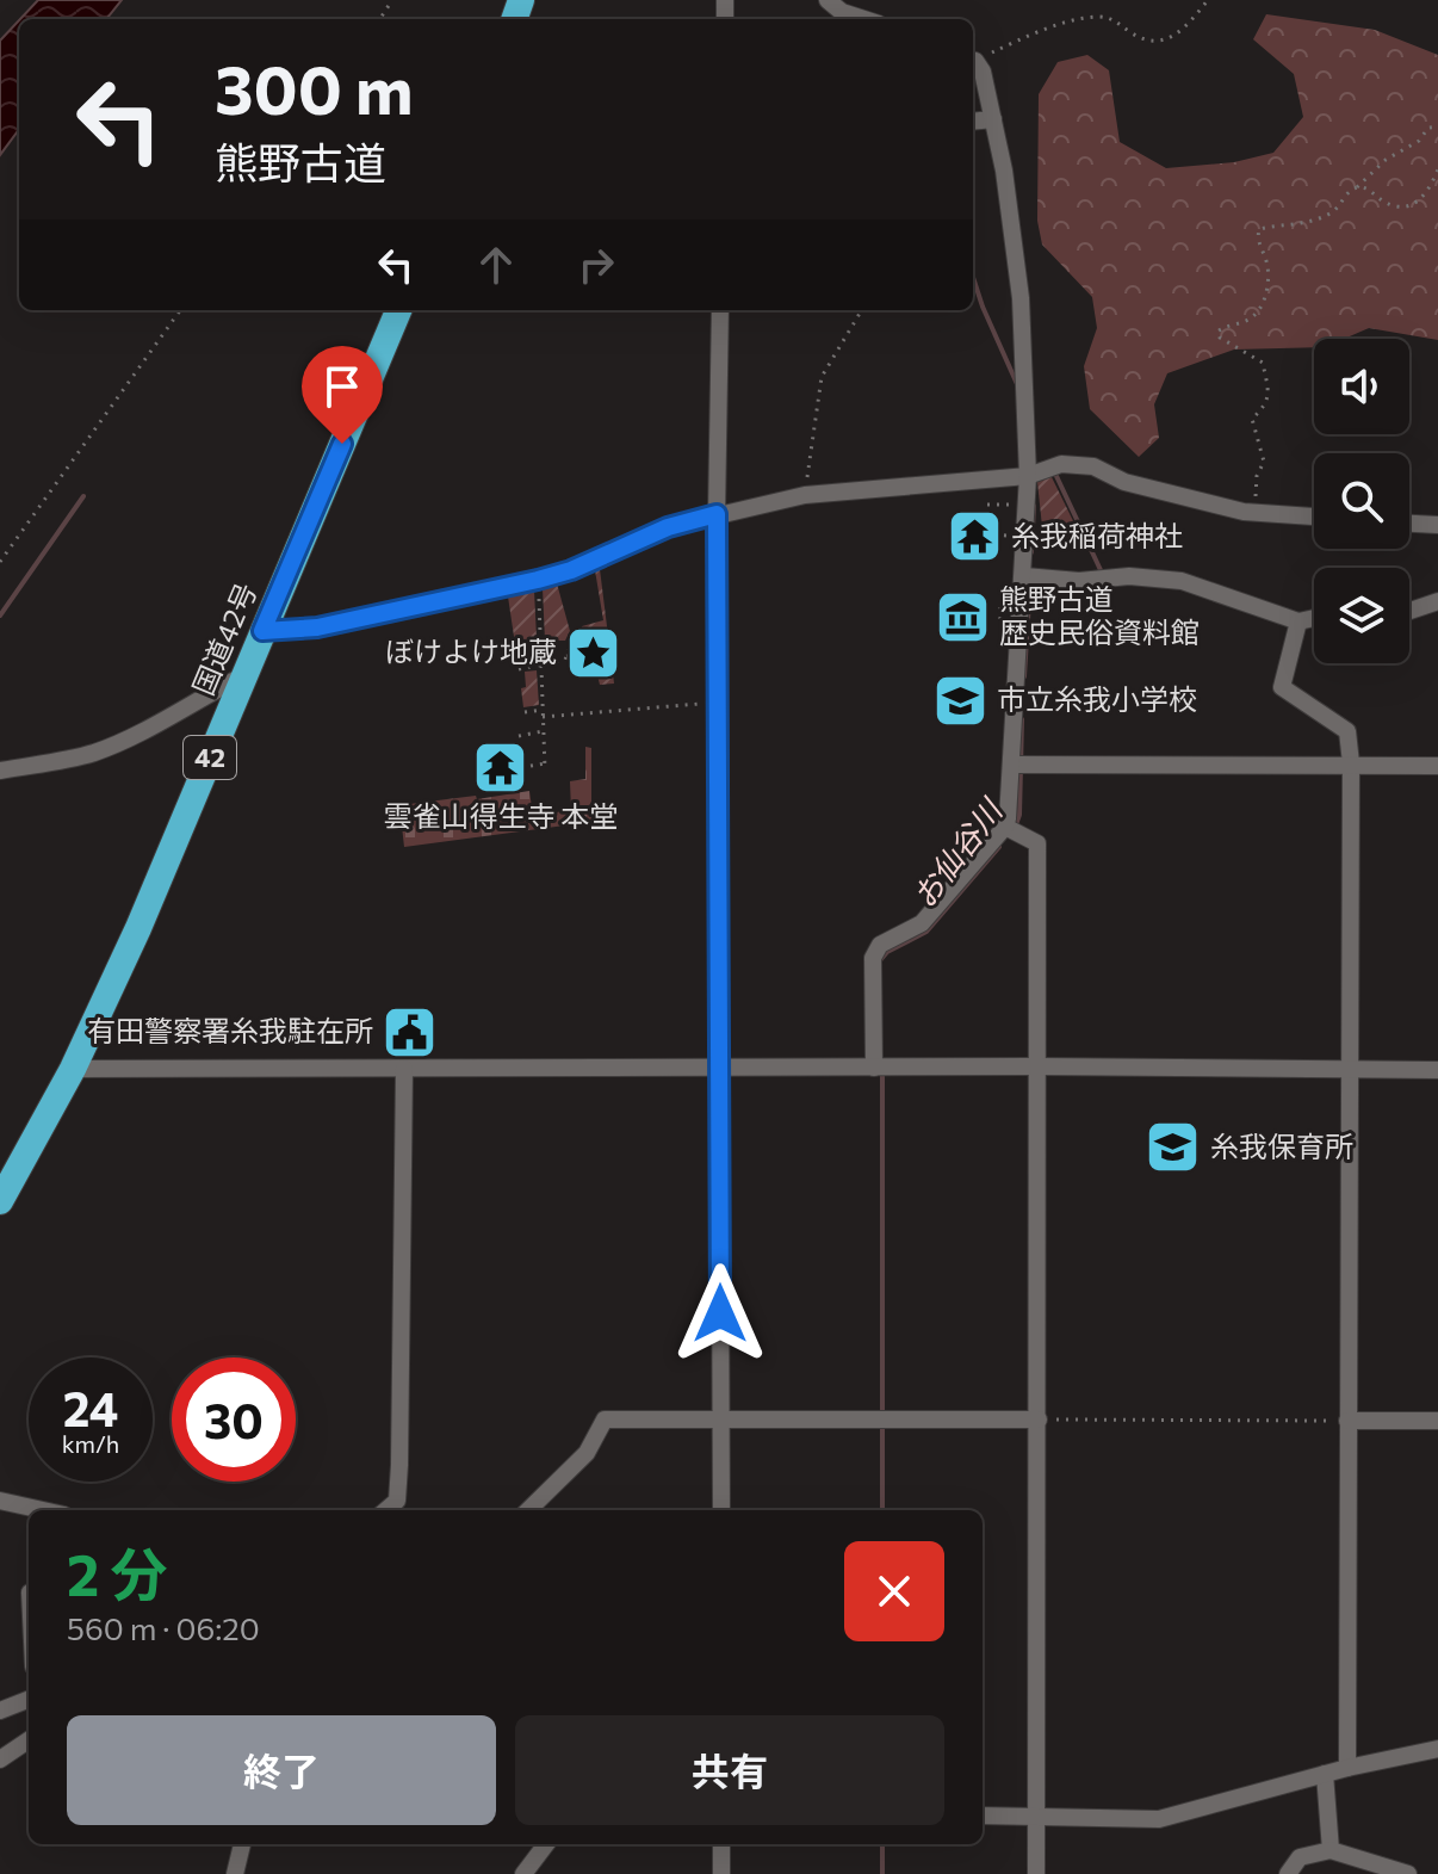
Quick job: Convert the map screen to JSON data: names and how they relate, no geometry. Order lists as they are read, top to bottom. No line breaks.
{"streets":{"highway":["国道42号","42"]},"water":["お仙谷川"],"places":{"temple":["糸我稲荷神社","雲雀山得生寺 本堂"],"museum":["熊野古道 歴史民俗資料館"],"place":["ぼけよけ地蔵"],"school or university":["市立糸我小学校","糸我保育所"],"public building":["有田警察署糸我駐在所"]},"page":{"turn":["300 m","熊野古道"],"speed":"24 km/h","limit":"30","heading":["2 分","560 m · 06:20"],"buttons":["終了","共有"]}}
